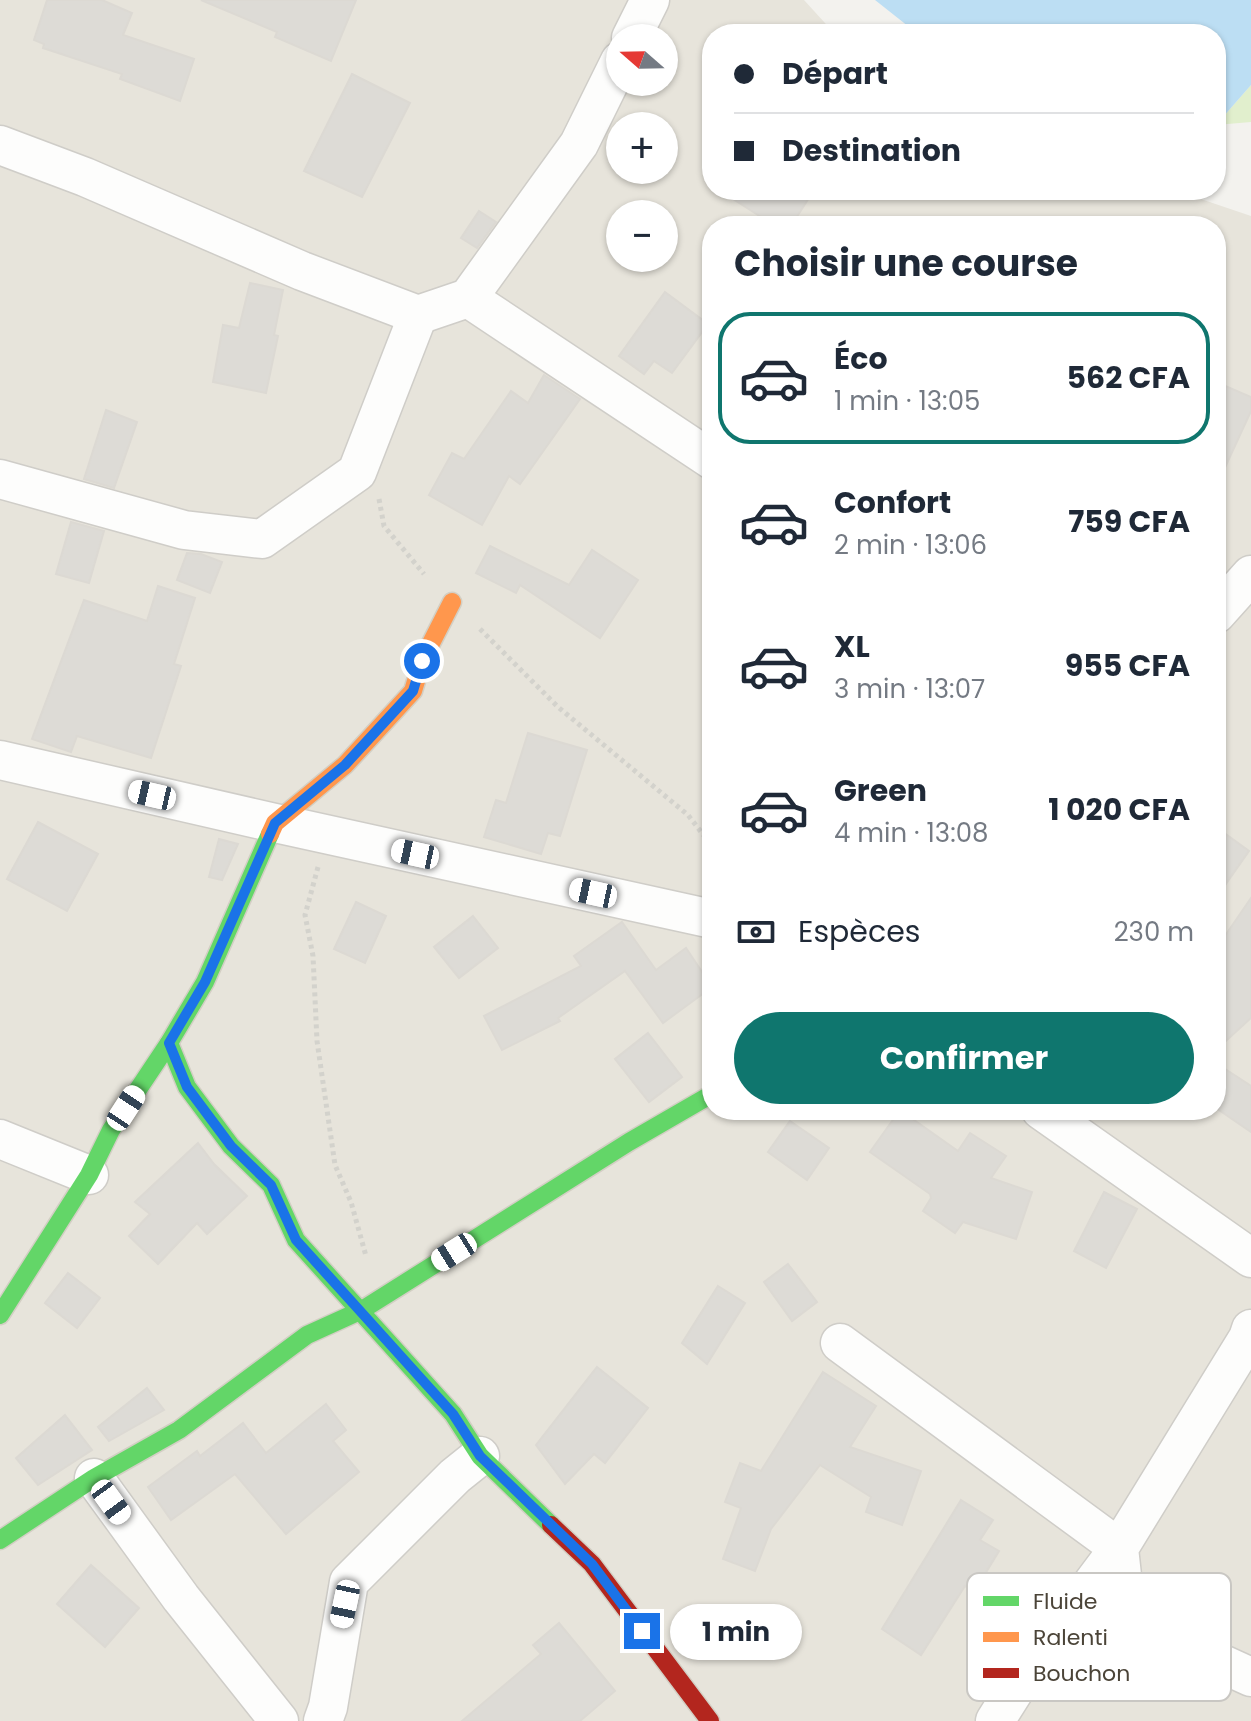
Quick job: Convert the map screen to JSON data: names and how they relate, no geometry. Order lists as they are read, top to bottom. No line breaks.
{"legend":["Fluide","Ralenti","Bouchon"],"north":"left","page":{"map_buttons":["+","−"],"banner":["Départ","Destination"],"heading":"Choisir une course","list":[{"name":"Éco","note":"1 min · 13:05","value":"562 CFA"},{"name":"Confort","note":"2 min · 13:06","value":"759 CFA"},{"name":"XL","note":"3 min · 13:07","value":"955 CFA"},{"name":"Green","note":"4 min · 13:08","value":"1 020 CFA"}],"pay":["Espèces","230 m"],"buttons":"Confirmer","bubble":"1 min"}}
